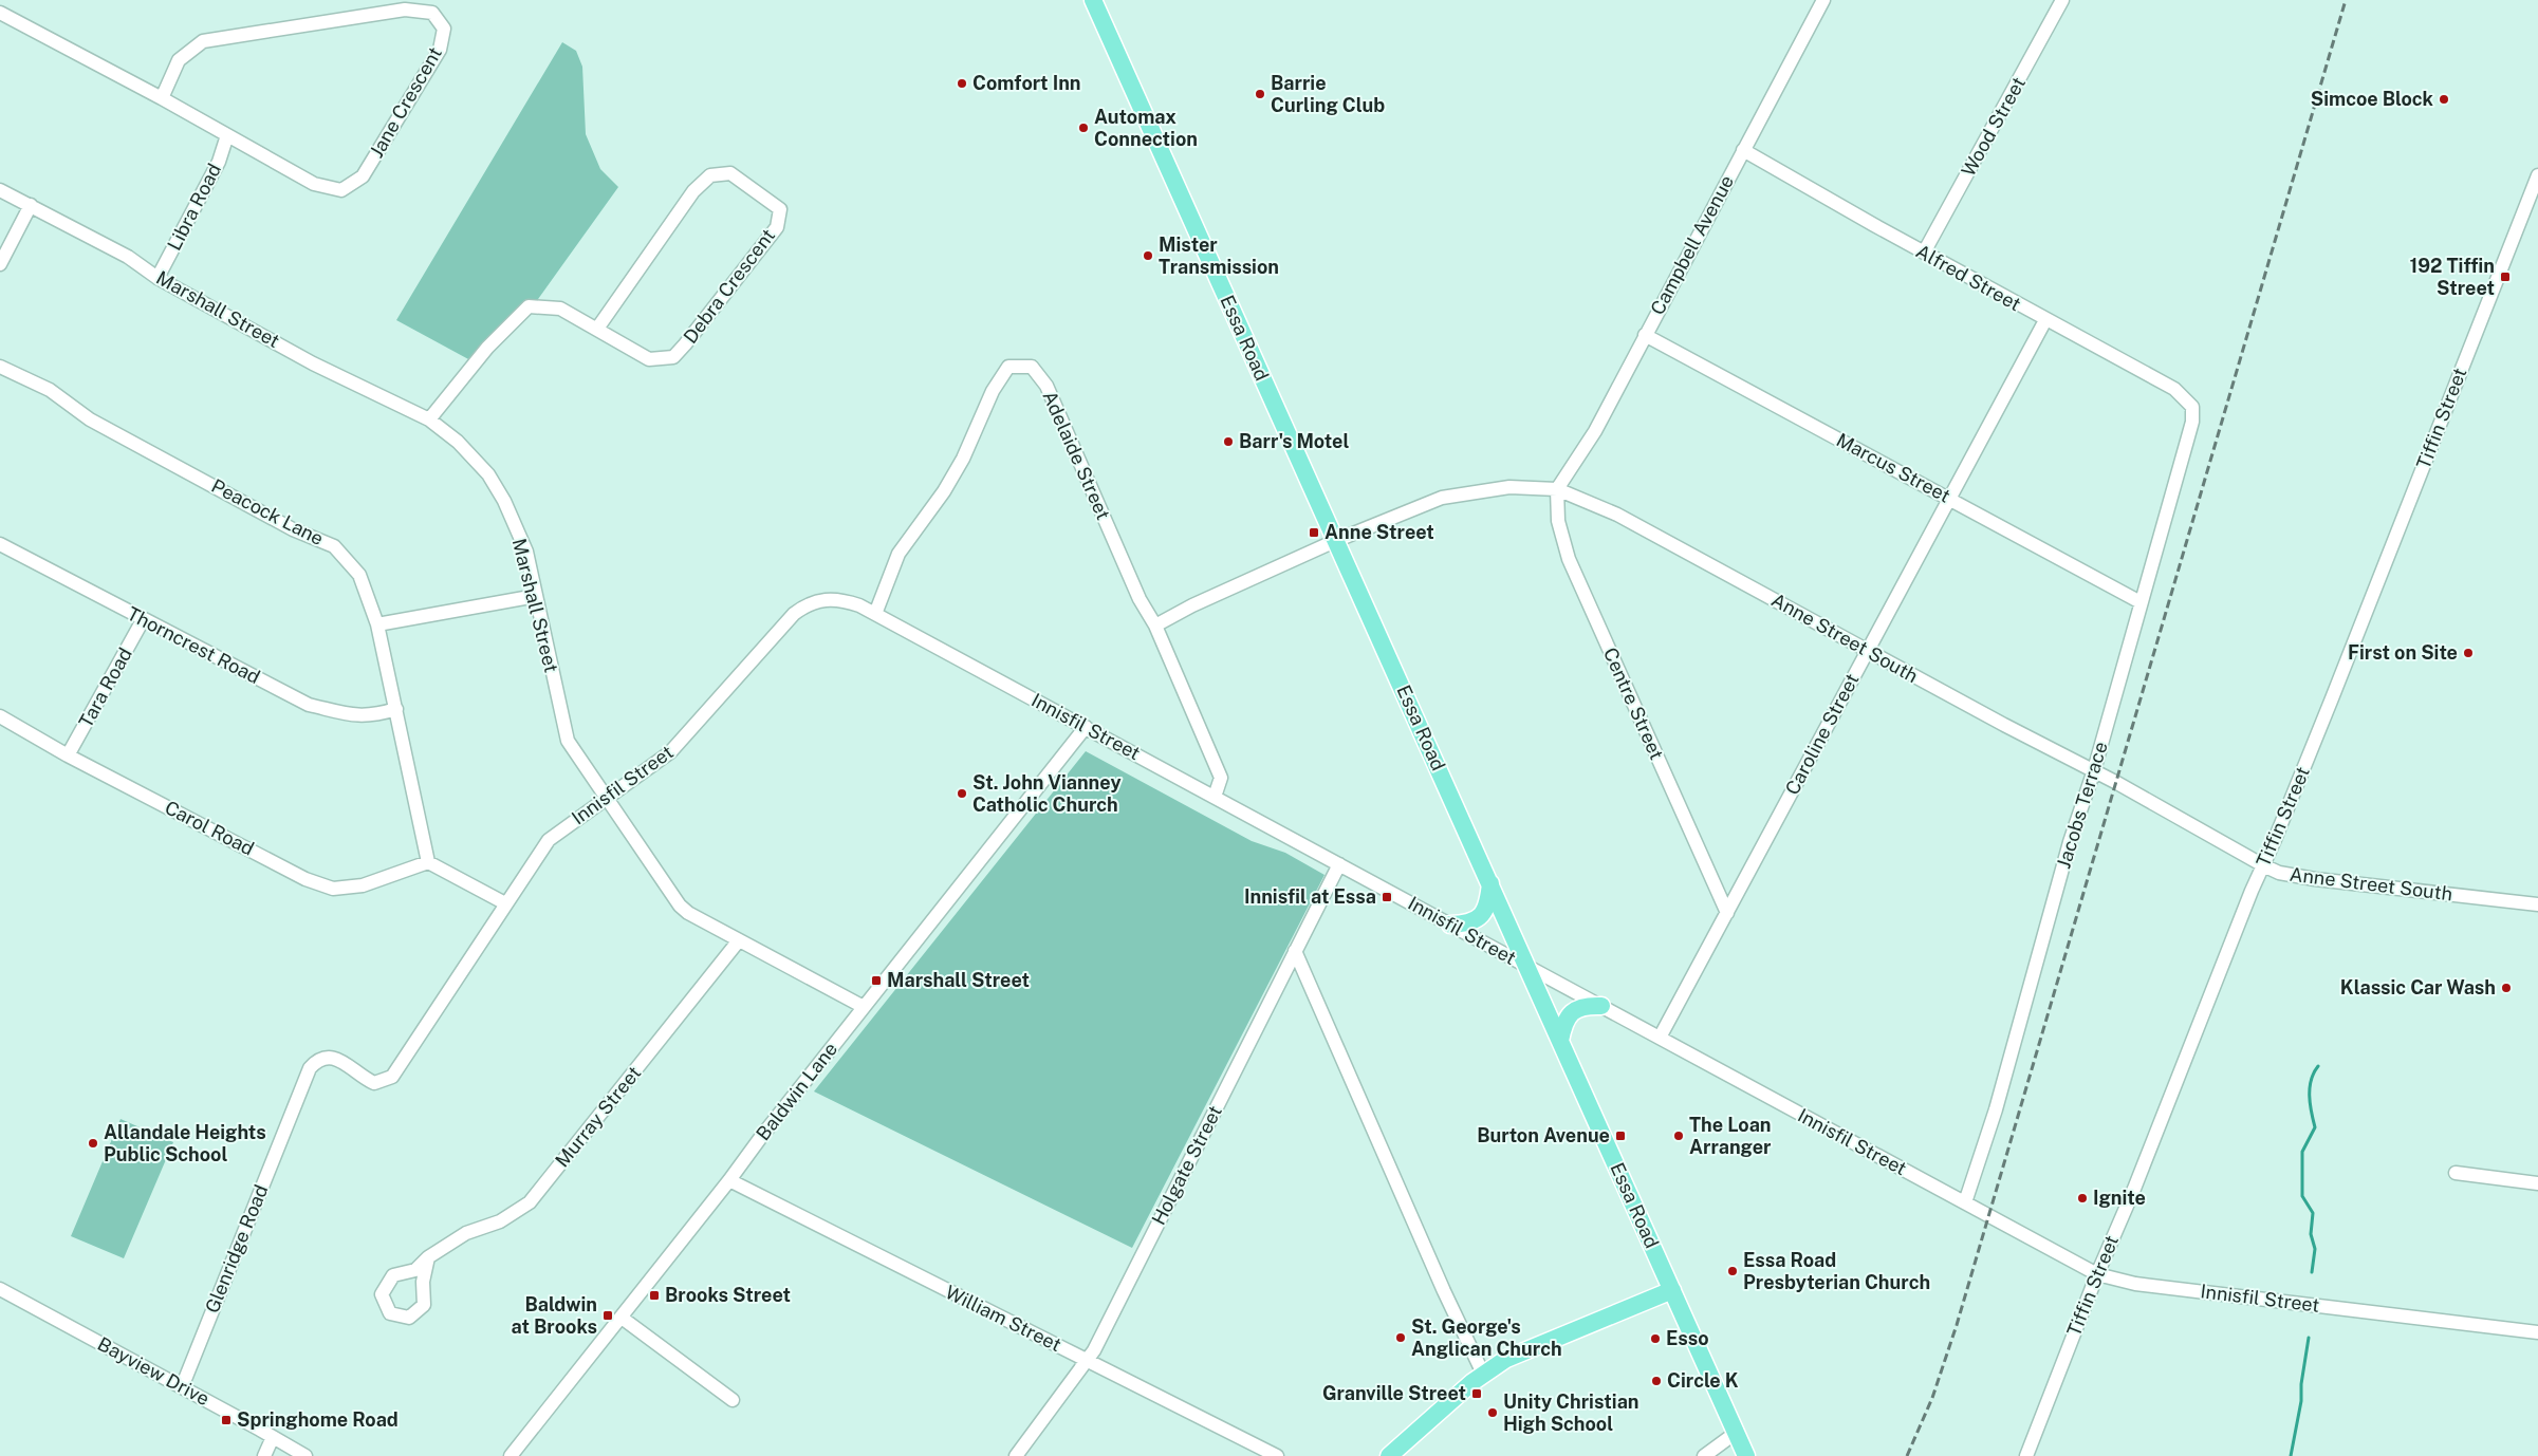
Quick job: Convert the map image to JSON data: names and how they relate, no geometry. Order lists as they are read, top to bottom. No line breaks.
{"streets":{"main road":["Essa Road"],"street":["Jane Crescent","Wood Street","Libra Road","Campbell Avenue","Alfred Street","Debra Crescent","Marshall Street","Tiffin Street","Adelaide Street","Marcus Street","Peacock Lane","Anne Street South","Thorncrest Road","Tara Road","Centre Street","Innisfil Street","Caroline Street","Jacobs Terrace","Carol Road","Baldwin Lane","Murray Street","Holgate Street","Glenridge Road","William Street","Bayview Drive"]},"crossings":[["Jane Crescent","Libra Road"],["Wood Street","Alfred Street"],["Libra Road","Marshall Street"],["Campbell Avenue","Alfred Street"],["Campbell Avenue","Marcus Street"],["Campbell Avenue","Anne Street South"],["Campbell Avenue","Centre Street"],["Alfred Street","Caroline Street"],["Alfred Street","Jacobs Terrace"],["Debra Crescent","Marshall Street"],["Marshall Street","Innisfil Street"],["Marshall Street","Baldwin Lane"],["Marshall Street","Murray Street"],["Essa Road","Anne Street South"],["Essa Road","Innisfil Street"],["Tiffin Street","Anne Street South"],["Tiffin Street","Innisfil Street"],["Adelaide Street","Anne Street South"],["Adelaide Street","Innisfil Street"],["Marcus Street","Caroline Street"],["Marcus Street","Jacobs Terrace"],["Peacock Lane","Thorncrest Road"],["Peacock Lane","Carol Road"],["Anne Street South","Centre Street"],["Anne Street South","Caroline Street"],["Anne Street South","Jacobs Terrace"],["Thorncrest Road","Tara Road"],["Tara Road","Carol Road"],["Centre Street","Caroline Street"],["Innisfil Street","Caroline Street"],["Innisfil Street","Jacobs Terrace"],["Innisfil Street","Baldwin Lane"],["Innisfil Street","Holgate Street"],["Innisfil Street","Glenridge Road"],["Baldwin Lane","William Street"],["Holgate Street","William Street"],["Glenridge Road","Bayview Drive"]],"places":{"other":["Comfort Inn","Barrie Curling Club","Simcoe Block","Automax Connection","Mister Transmission","Barr's Motel","First on Site","St. John Vianney Catholic Church","Klassic Car Wash","The Loan Arranger","Allandale Heights Public School","Ignite","Essa Road Presbyterian Church","St. George's Anglican Church","Esso","Circle K","Unity Christian High School"],"transit":["192 Tiffin Street","Anne Street","Innisfil at Essa","Marshall Street","Burton Avenue","Brooks Street","Baldwin at Brooks","Granville Street","Springhome Road"]}}
